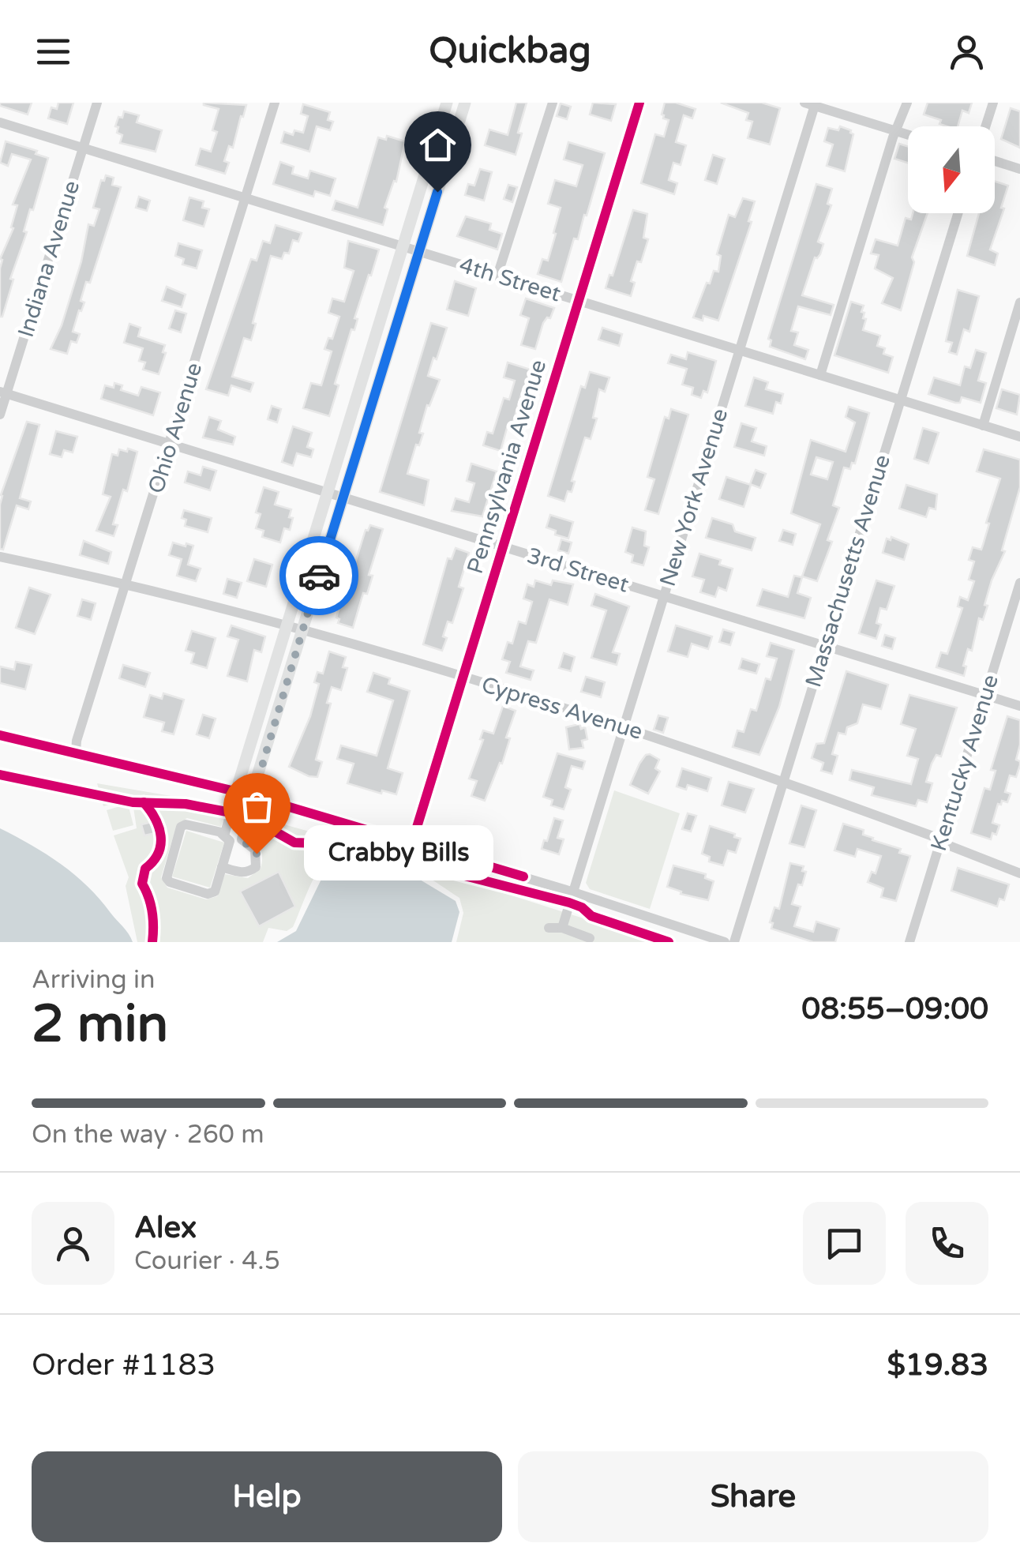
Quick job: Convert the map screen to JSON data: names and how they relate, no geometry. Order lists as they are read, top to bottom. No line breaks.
{"streets":{"street":["Indiana Avenue","4th Street","Ohio Avenue","Pennsylvania Avenue","New York Avenue","3rd Street","Massachusetts Avenue","Cypress Avenue","Kentucky Avenue"]},"crossings":[["Indiana Avenue","4th Street"],["Indiana Avenue","3rd Street"],["4th Street","Ohio Avenue"],["4th Street","Pennsylvania Avenue"],["4th Street","New York Avenue"],["4th Street","Massachusetts Avenue"],["Ohio Avenue","3rd Street"],["Ohio Avenue","Cypress Avenue"],["Pennsylvania Avenue","3rd Street"],["Pennsylvania Avenue","Cypress Avenue"],["New York Avenue","3rd Street"],["New York Avenue","Cypress Avenue"],["3rd Street","Massachusetts Avenue"],["3rd Street","Kentucky Avenue"],["Massachusetts Avenue","Cypress Avenue"],["Cypress Avenue","Kentucky Avenue"]],"places":["Crabby Bills"],"north":"bottom","page":{"header":"Quickbag","bubble":"Crabby Bills","heading":["2 min","Arriving in","08:55–09:00"],"panel":["Alex","Courier · 4.5","Order #1183","$19.83"],"bar":"On the way · 260 m","buttons":["Help","Share"]}}
